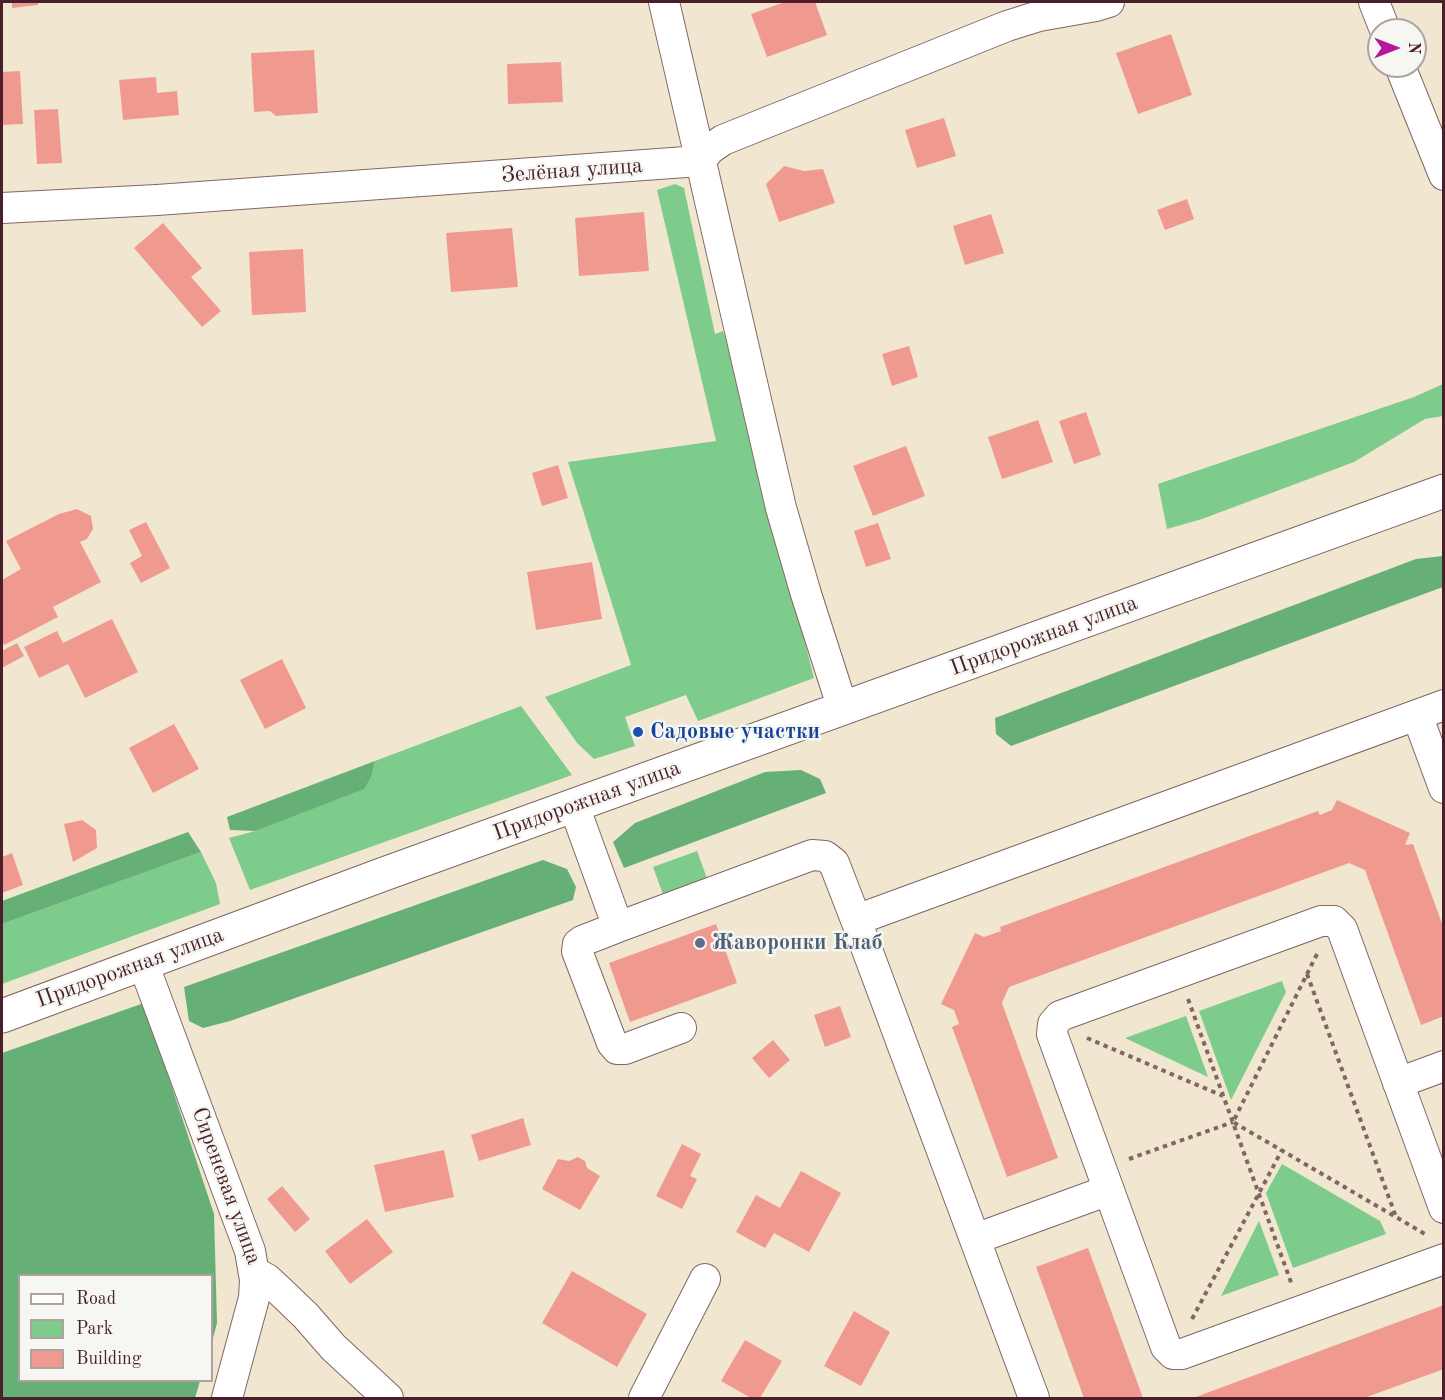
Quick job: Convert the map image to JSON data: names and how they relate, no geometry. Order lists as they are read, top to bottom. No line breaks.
{"streets":{"main road":["Придорожная улица"],"street":["Зелёная улица","Сиреневая улица"]},"crossings":[["Придорожная улица","Сиреневая улица"]],"places":["Садовые участки","Жаворонки Клаб"],"legend":["Road","Park","Building"],"north":"right"}
